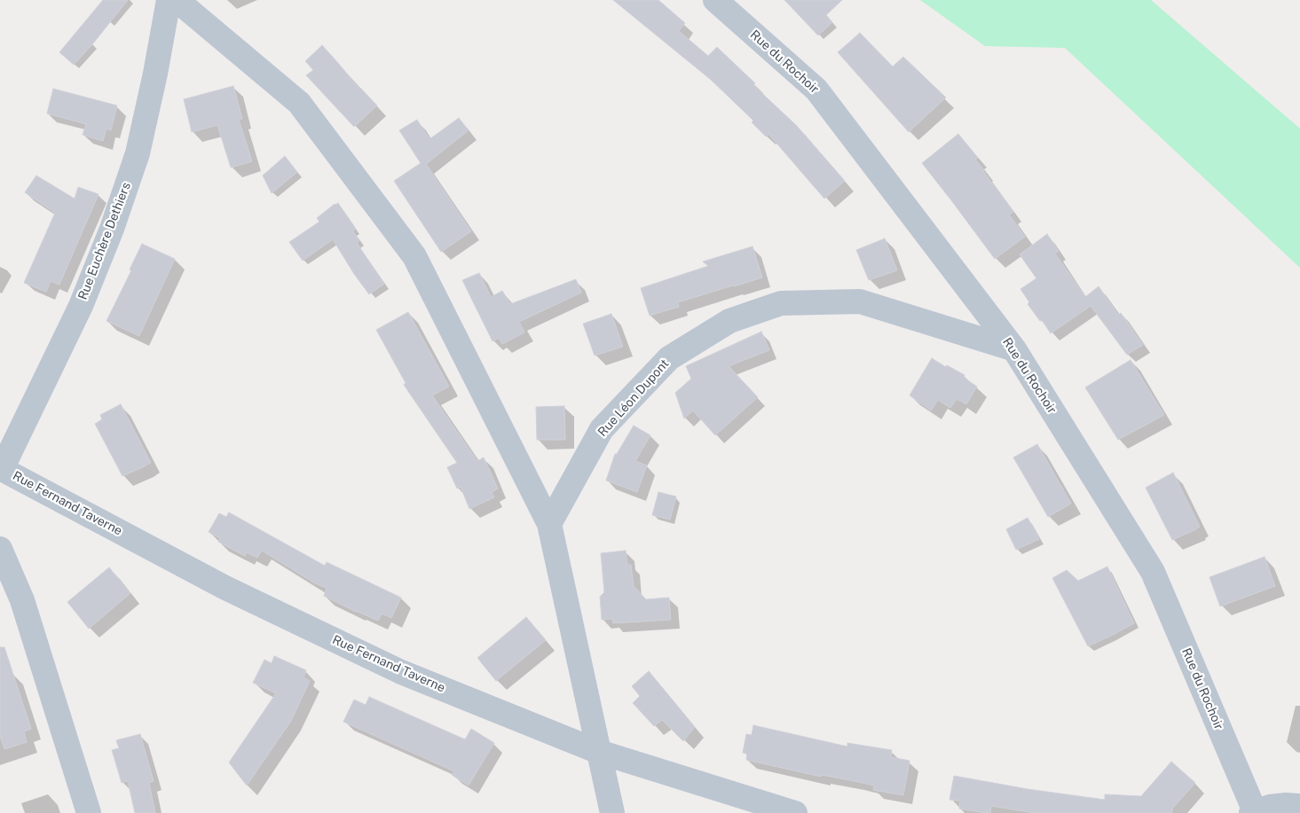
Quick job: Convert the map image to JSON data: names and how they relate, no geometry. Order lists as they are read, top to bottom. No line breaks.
{"streets":{"street":["Rue du Rochoir","Rue Euchère Dethiers","Rue Léon Dupont","Rue Fernand Taverne"]},"crossings":[["Rue du Rochoir","Rue Léon Dupont"],["Rue Euchère Dethiers","Rue Fernand Taverne"]]}
